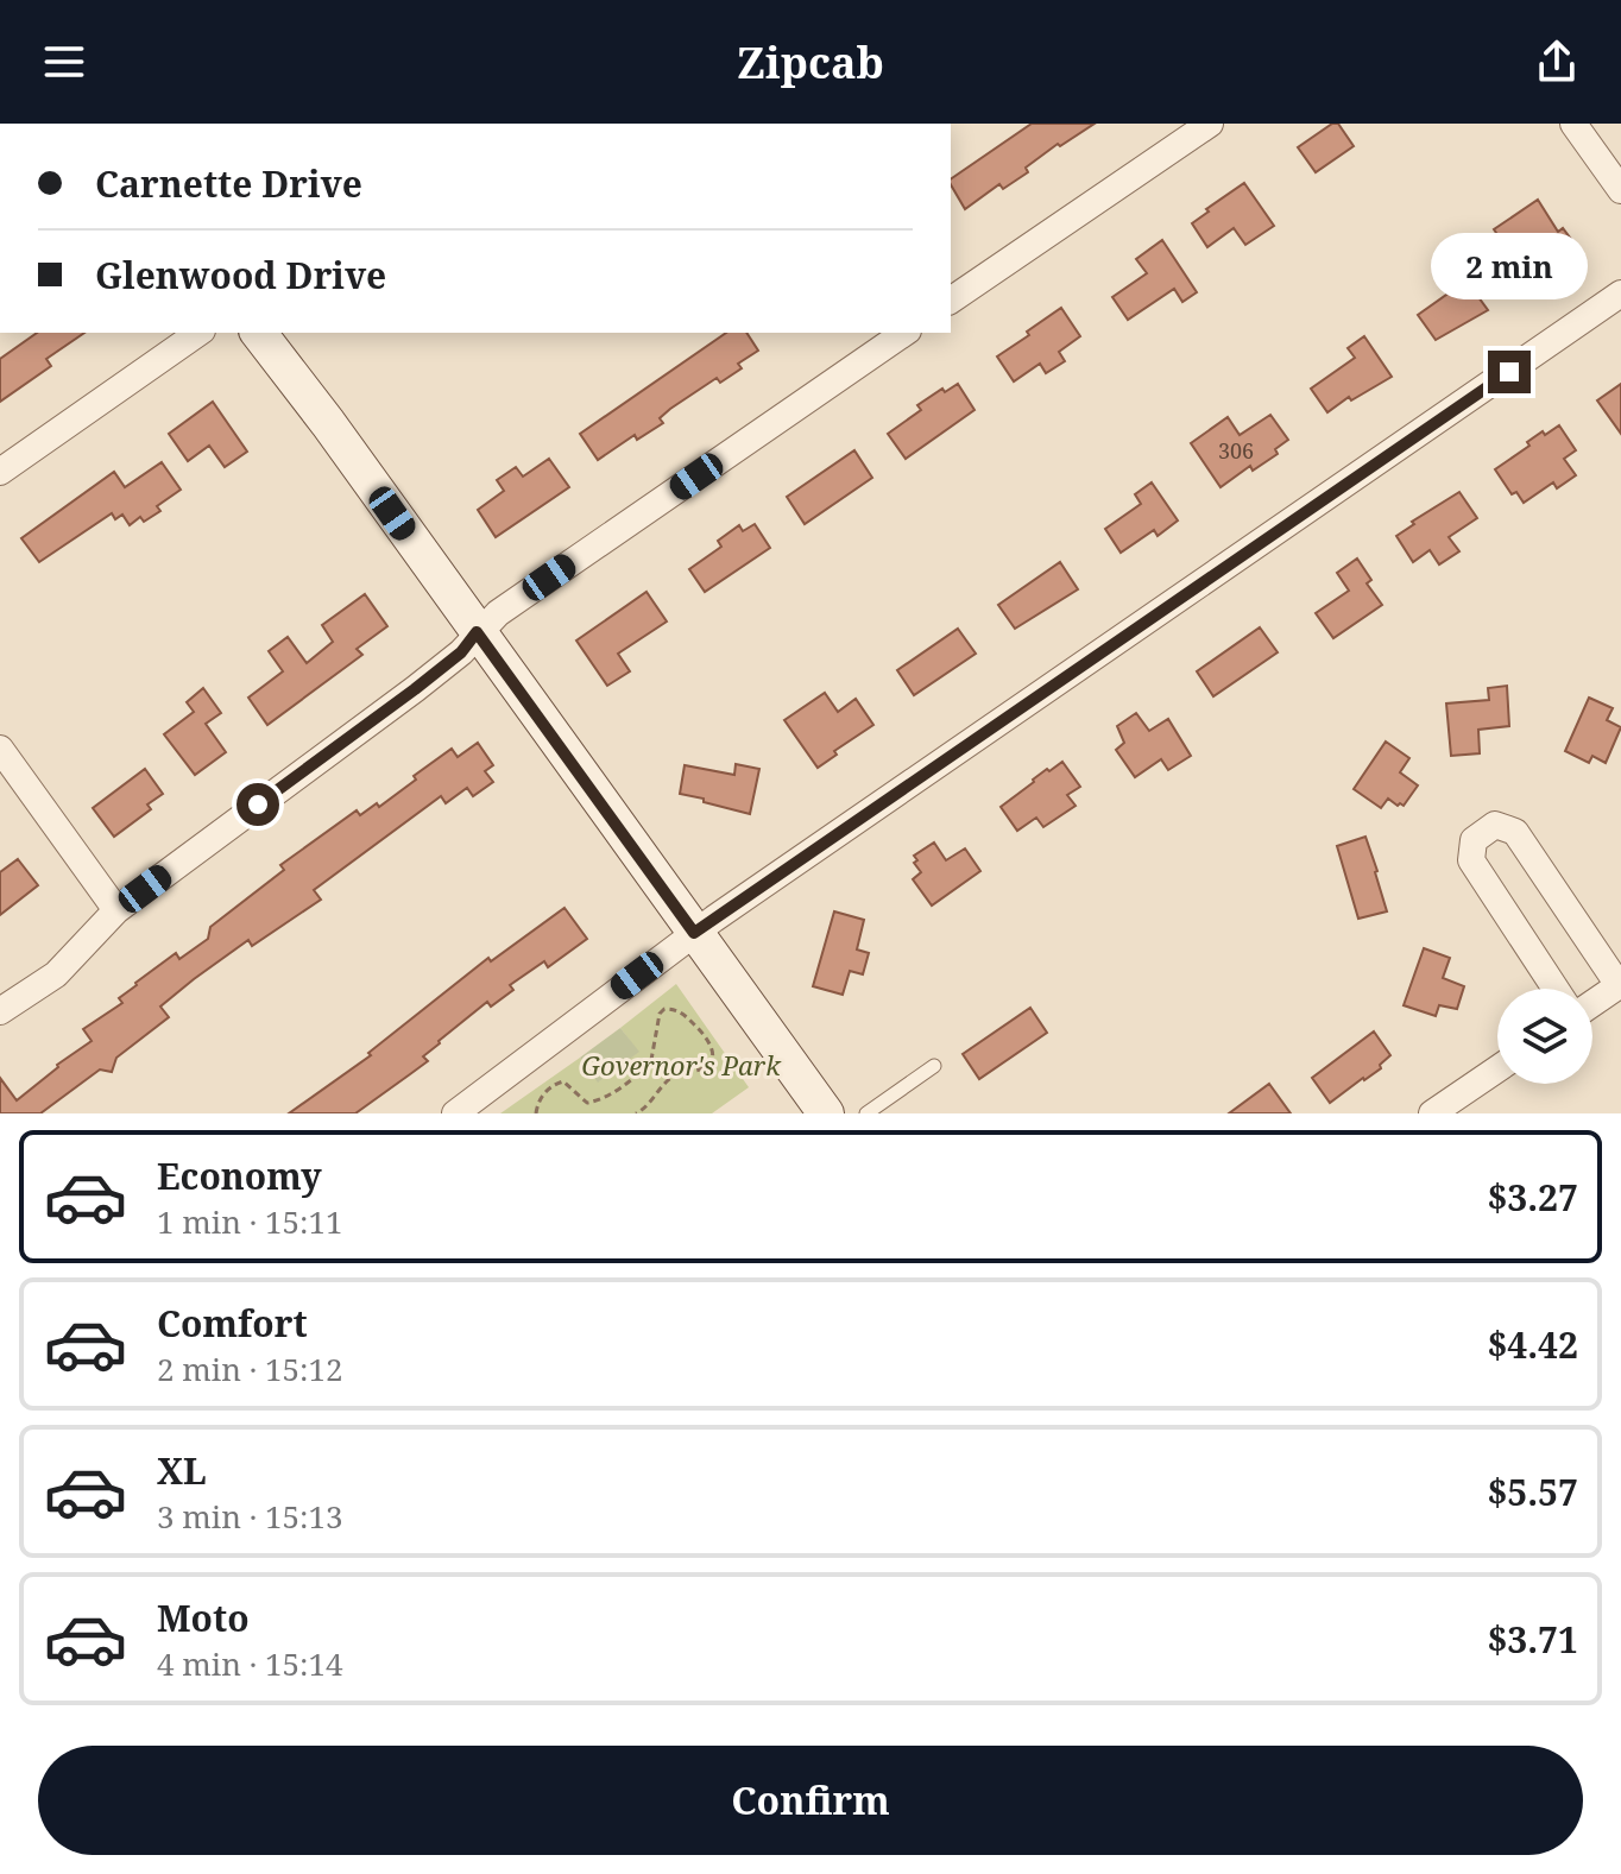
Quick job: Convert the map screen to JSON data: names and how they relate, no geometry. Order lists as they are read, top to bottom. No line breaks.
{"parks":["Governor's Park"],"house_numbers":["306"],"page":{"header":"Zipcab","banner":["Carnette Drive","Glenwood Drive"],"bubble":"2 min","list":[{"name":"Economy","note":"1 min · 15:11","value":"$3.27"},{"name":"Comfort","note":"2 min · 15:12","value":"$4.42"},{"name":"XL","note":"3 min · 15:13","value":"$5.57"},{"name":"Moto","note":"4 min · 15:14","value":"$3.71"}],"buttons":"Confirm"}}
